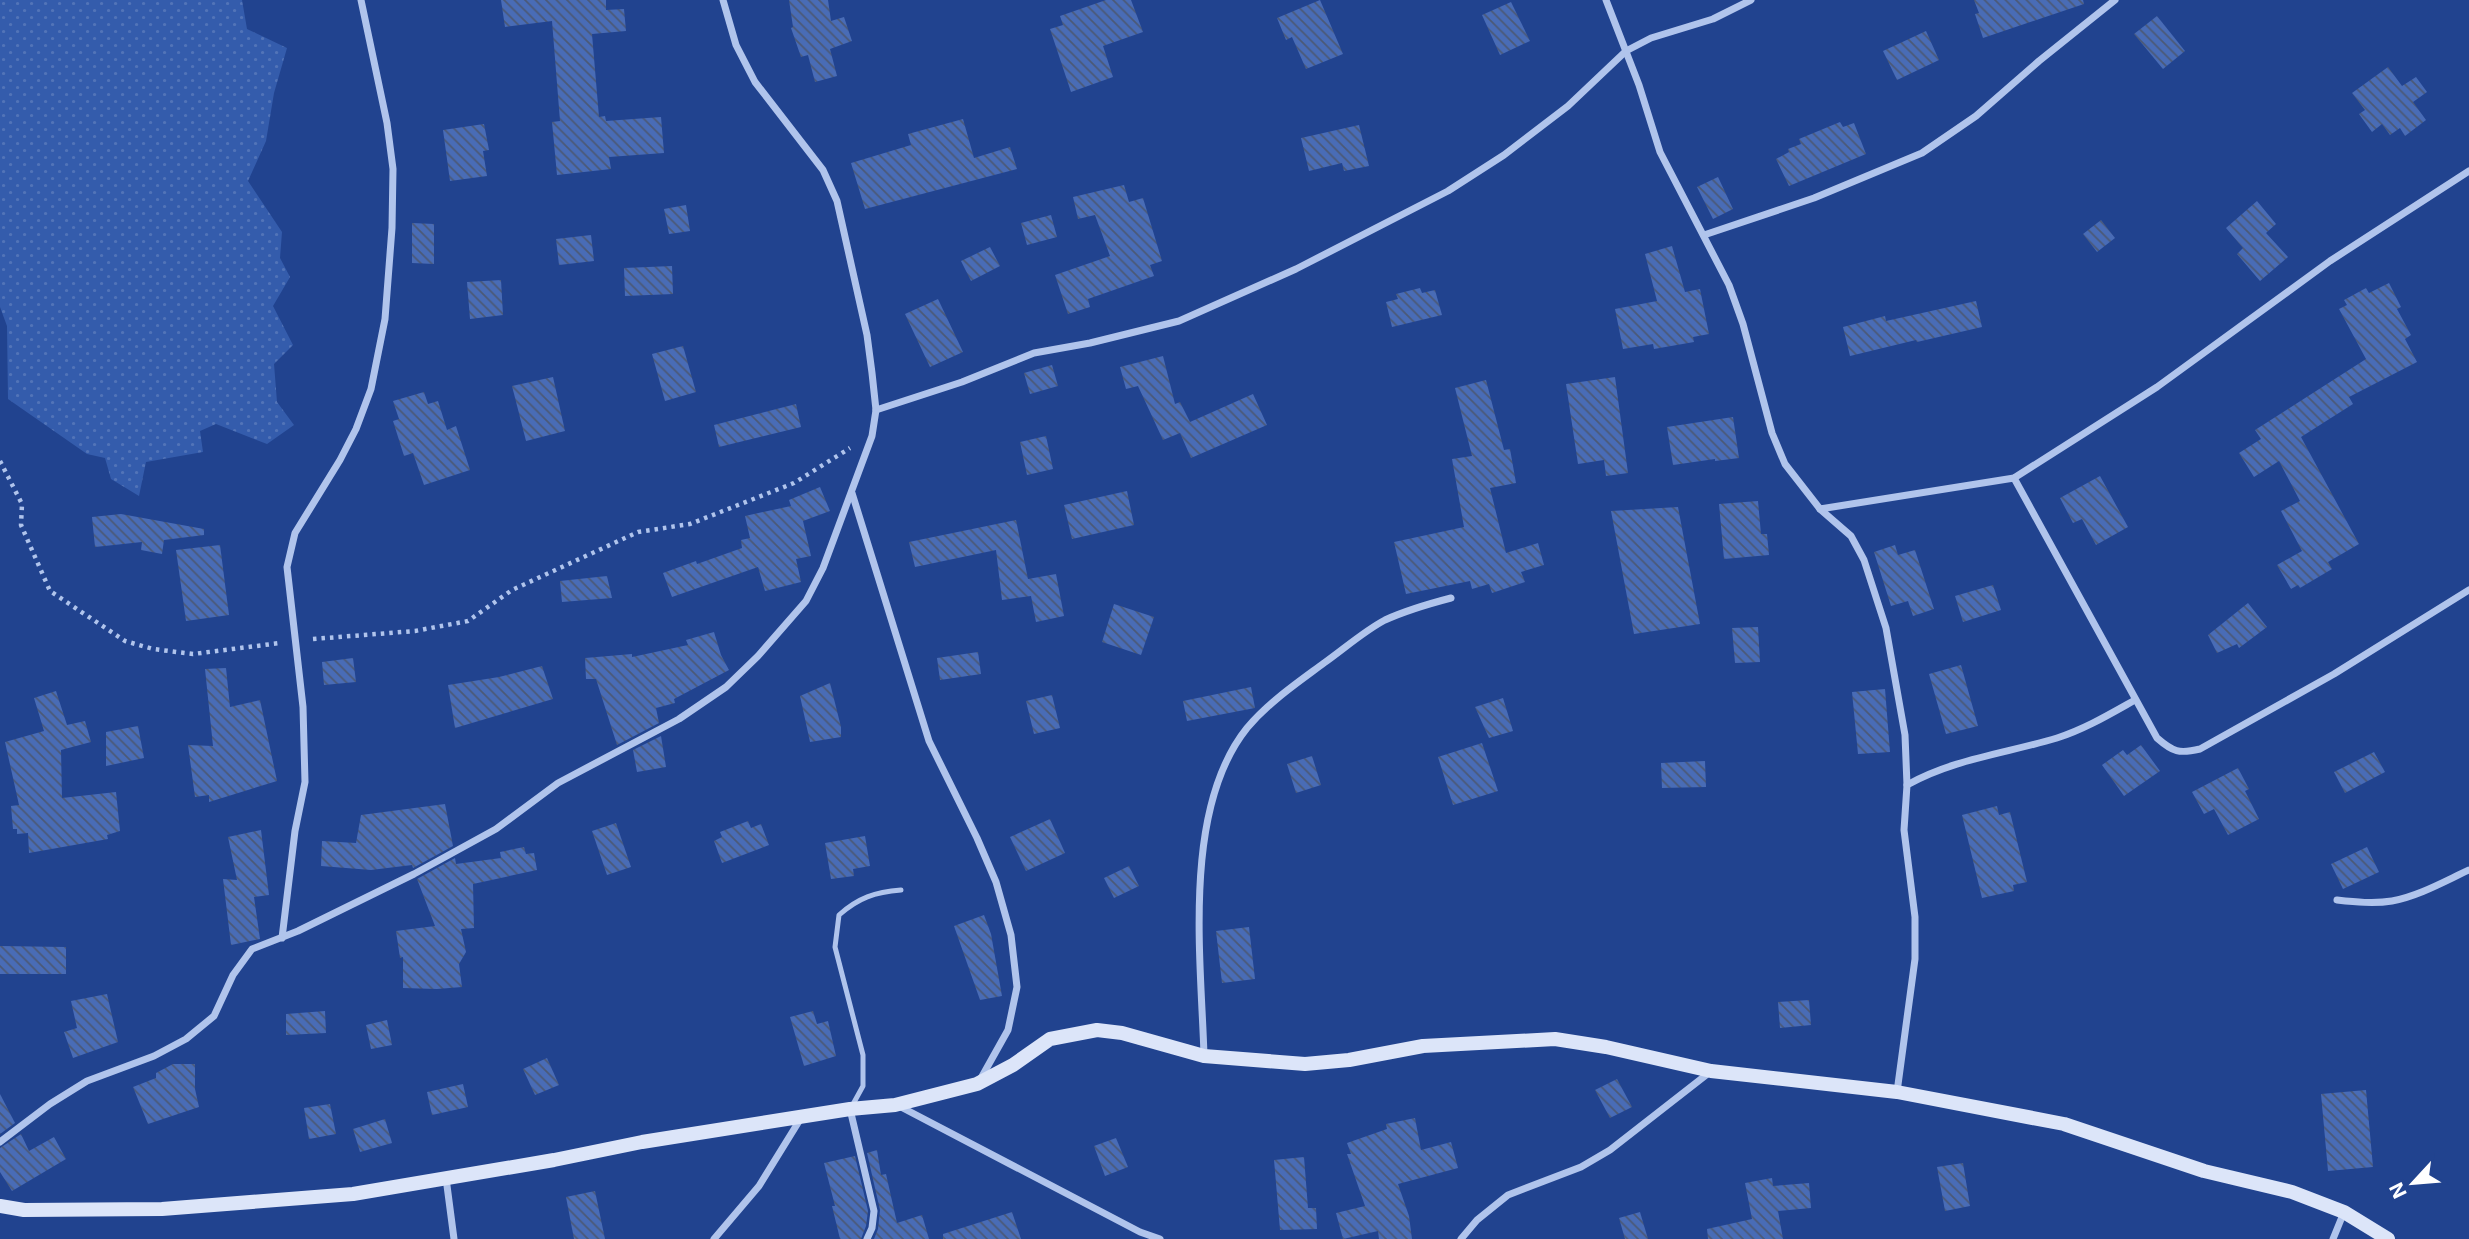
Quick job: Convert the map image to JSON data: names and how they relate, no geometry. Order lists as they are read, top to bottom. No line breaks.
{"north":"bottom left"}
